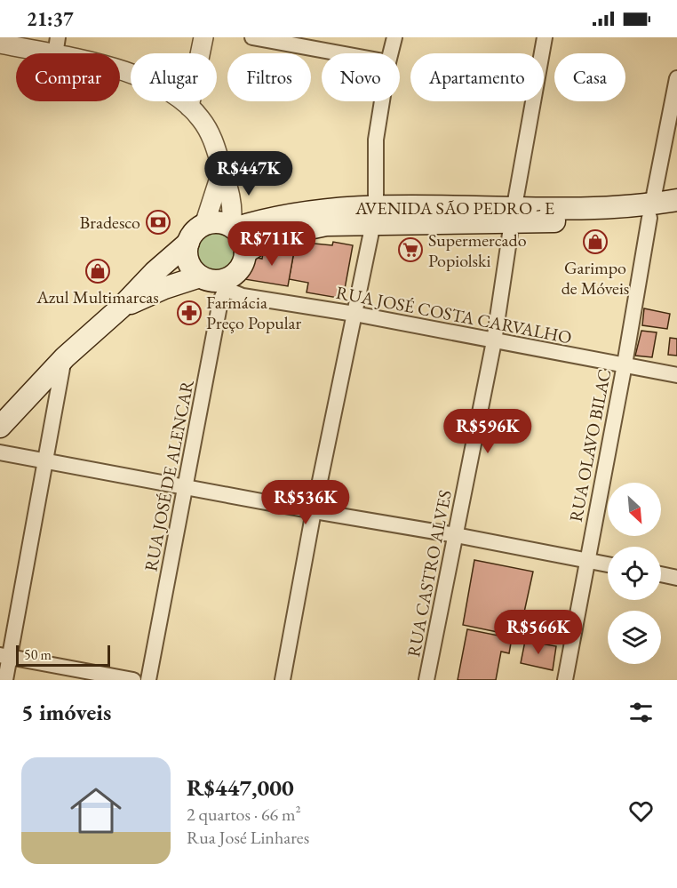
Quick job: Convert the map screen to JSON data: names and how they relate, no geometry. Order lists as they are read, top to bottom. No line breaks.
{"streets":{"main road":["AVENIDA SÃO PEDRO - E"],"street":["RUA JOSÉ COSTA CARVALHO","RUA OLAVO BILAC","RUA JOSÉ DE ALENCAR","RUA CASTRO ALVES"]},"crossings":[["AVENIDA SÃO PEDRO - E","RUA JOSÉ COSTA CARVALHO"],["AVENIDA SÃO PEDRO - E","RUA OLAVO BILAC"],["AVENIDA SÃO PEDRO - E","RUA JOSÉ DE ALENCAR"],["AVENIDA SÃO PEDRO - E","RUA CASTRO ALVES"],["RUA JOSÉ COSTA CARVALHO","RUA OLAVO BILAC"],["RUA JOSÉ COSTA CARVALHO","RUA JOSÉ DE ALENCAR"],["RUA JOSÉ COSTA CARVALHO","RUA CASTRO ALVES"]],"places":{"bank":["Bradesco"],"shop":["Garimpo de Móveis","Azul Multimarcas"],"supermarket":["Supermercado Popiolski"],"pharmacy":["Farmácia Preço Popular"]},"scale_bar":"50 m","north":"bottom right","page":{"status":"21:37","chip":["Comprar","Alugar","Filtros","Novo","Apartamento","Casa"],"price":["R$447K","R$711K","R$596K","R$536K","R$566K"],"scale":"50 m","heading":"5 imóveis","list":[{"name":"R$447,000","note":"2 quartos · 66 m² · Rua José Linhares"}]}}
